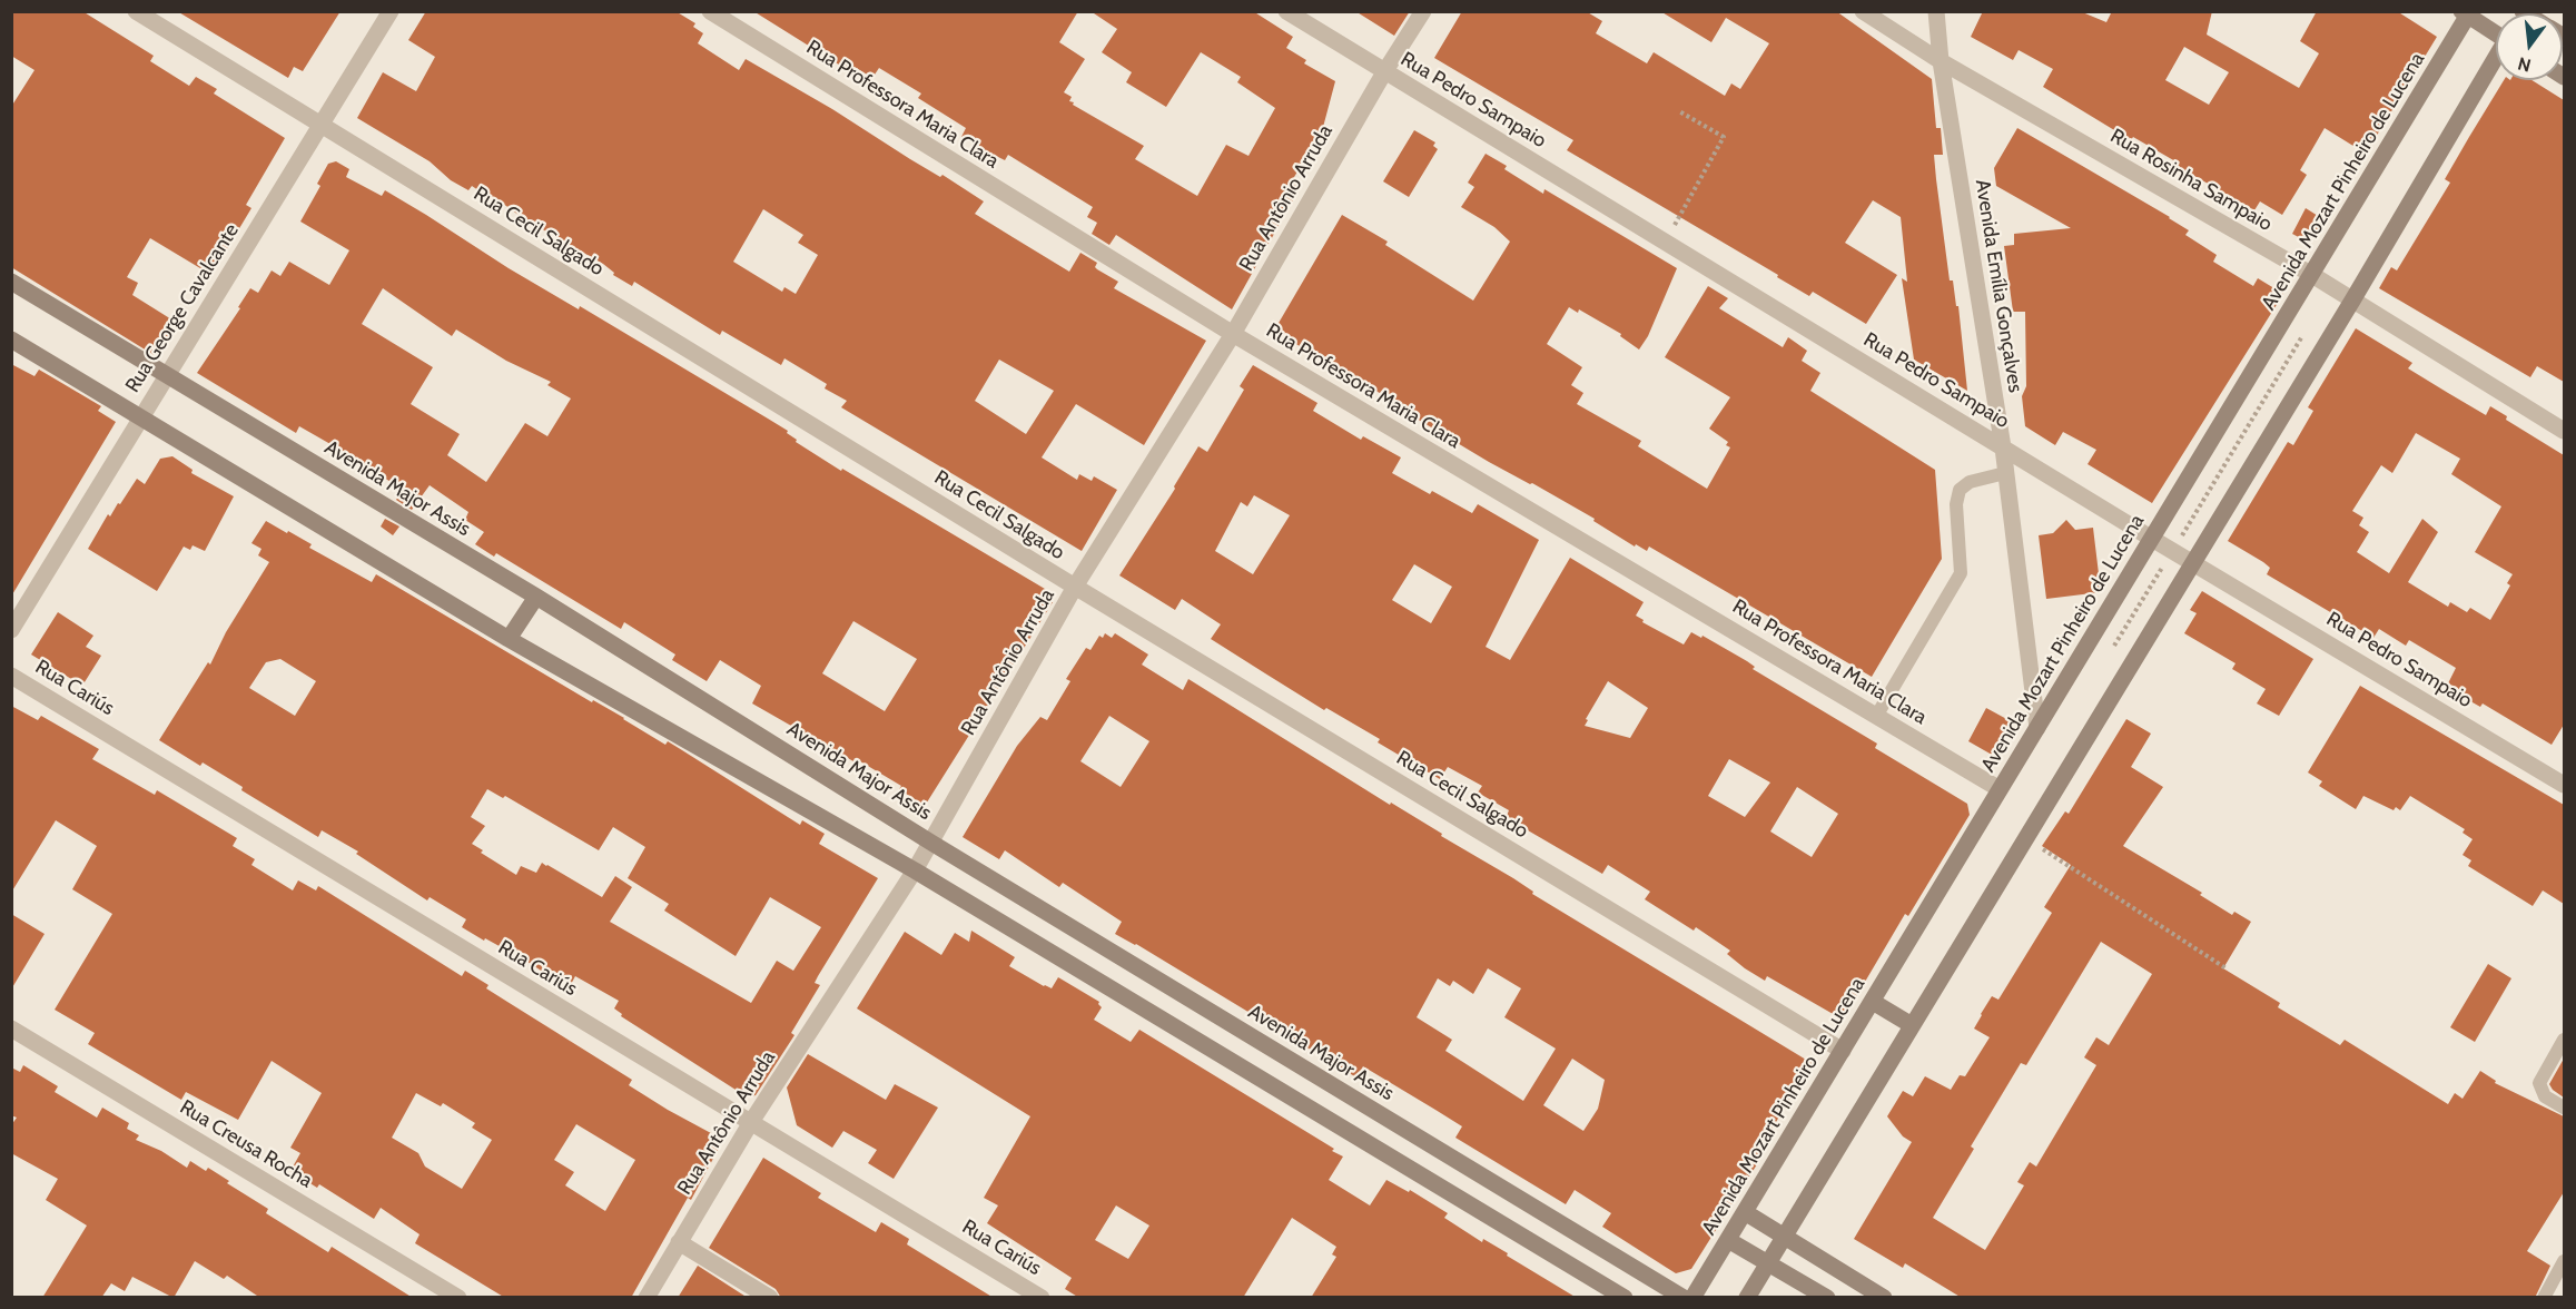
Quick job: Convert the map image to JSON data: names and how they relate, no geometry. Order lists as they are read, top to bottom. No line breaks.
{"streets":{"street":["Rua Pedro Sampaio","Rua Professora Maria Clara","Rua Rosinha Sampaio","Avenida Mozart Pinheiro de Lucena","Rua Antônio Arruda","Rua Cecil Salgado","Avenida Emília Gonçalves","Rua George Cavalcante","Avenida Major Assis","Rua Cariús","Rua Creusa Rocha"]},"crossings":[["Rua Pedro Sampaio","Avenida Mozart Pinheiro de Lucena"],["Rua Pedro Sampaio","Rua Antônio Arruda"],["Rua Pedro Sampaio","Avenida Emília Gonçalves"],["Rua Professora Maria Clara","Avenida Mozart Pinheiro de Lucena"],["Rua Professora Maria Clara","Rua Antônio Arruda"],["Rua Rosinha Sampaio","Avenida Mozart Pinheiro de Lucena"],["Rua Rosinha Sampaio","Avenida Emília Gonçalves"],["Avenida Mozart Pinheiro de Lucena","Rua Cecil Salgado"],["Avenida Mozart Pinheiro de Lucena","Avenida Emília Gonçalves"],["Rua Antônio Arruda","Rua Cecil Salgado"],["Rua Antônio Arruda","Avenida Major Assis"],["Rua Antônio Arruda","Rua Cariús"],["Rua Cecil Salgado","Rua George Cavalcante"],["Rua George Cavalcante","Avenida Major Assis"]],"north":"bottom"}
